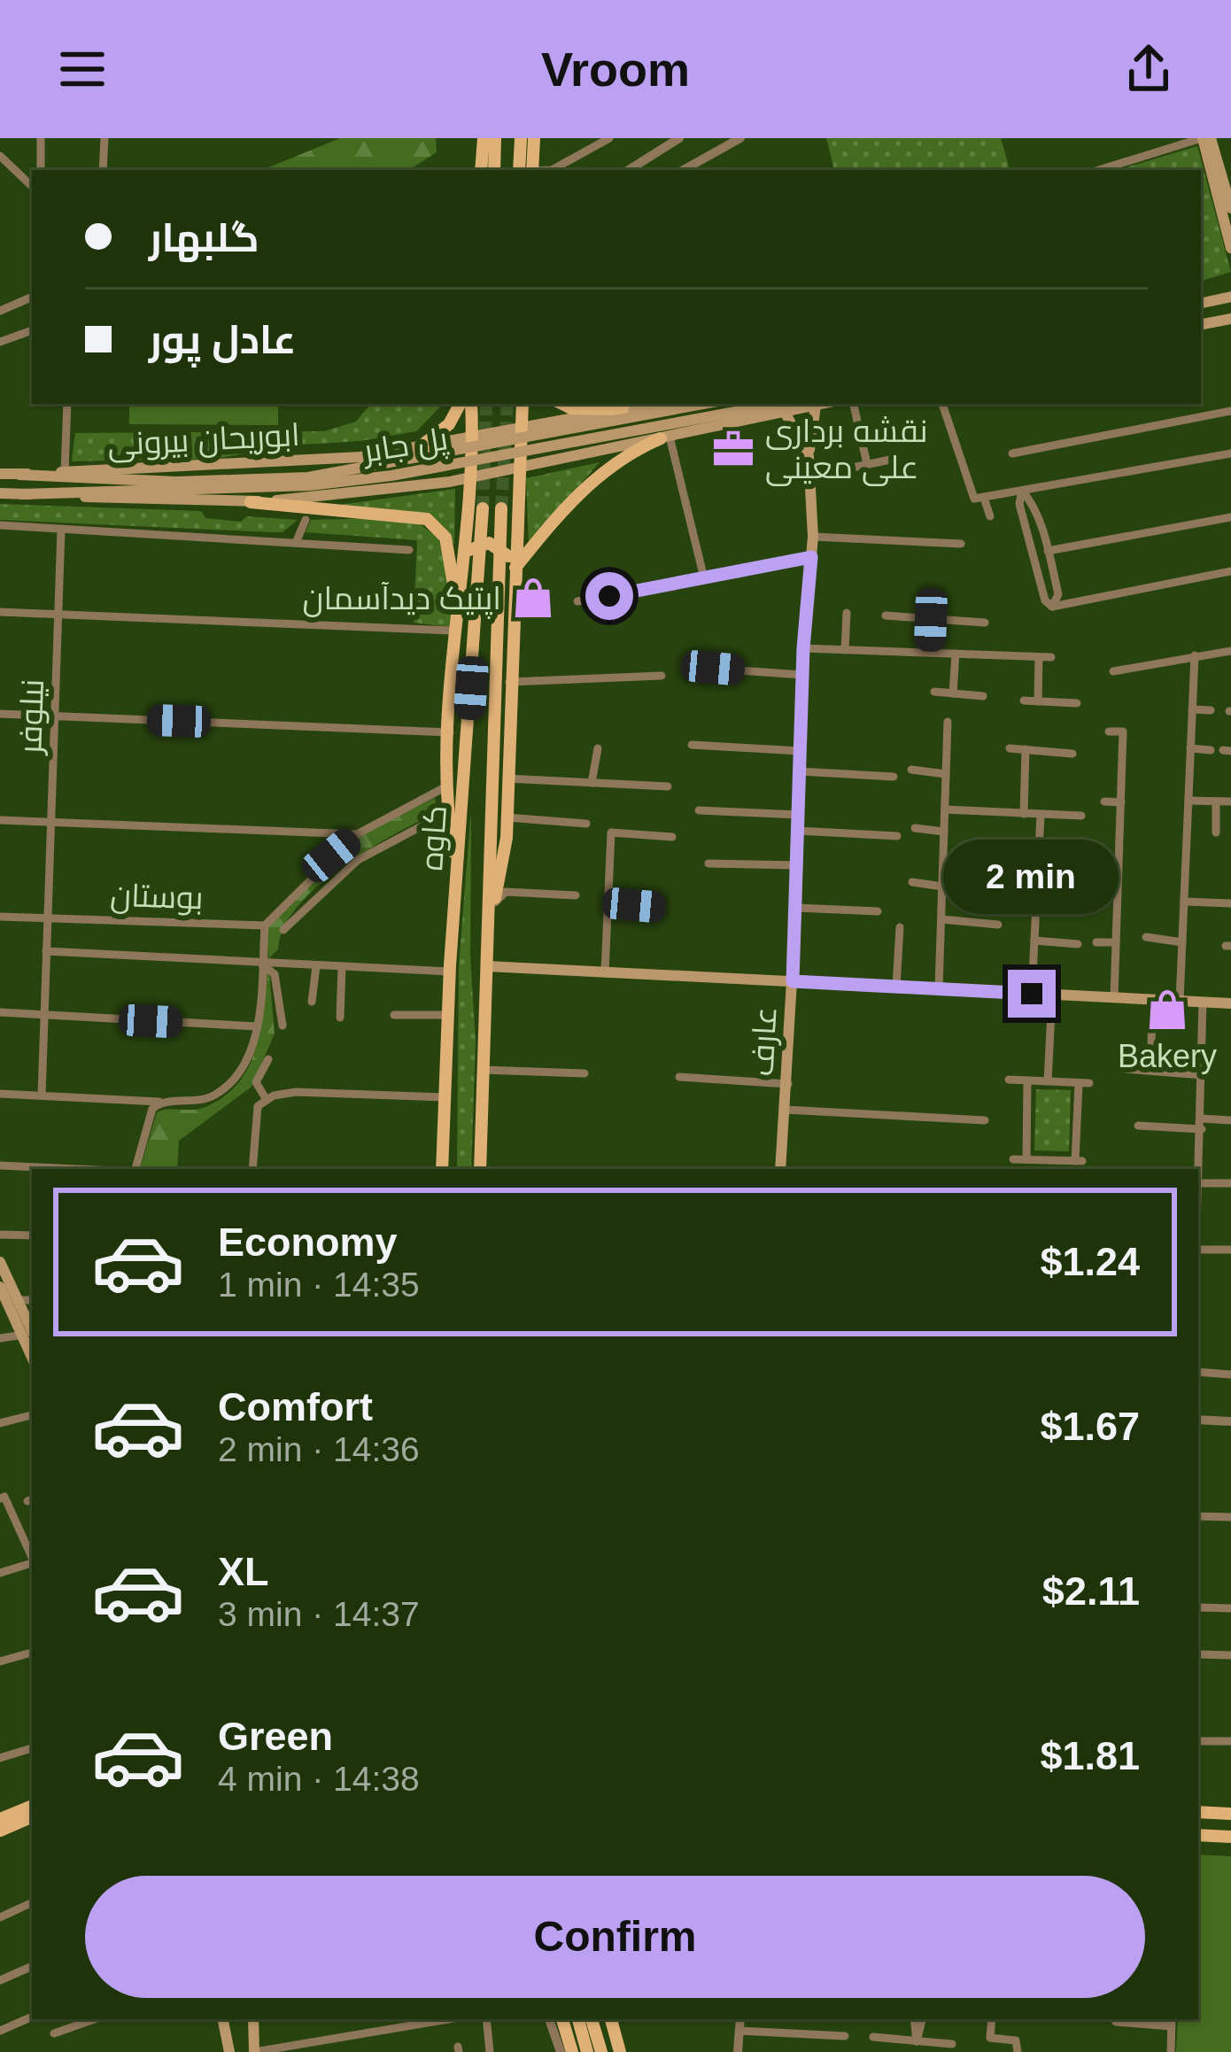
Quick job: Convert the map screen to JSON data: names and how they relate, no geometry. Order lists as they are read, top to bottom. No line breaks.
{"streets":{"main road":["ابوریحان بیرونی","پل جابر","کاوه","عارف"],"street":["نیلوفر","بوستان"]},"crossings":[["ابوریحان بیرونی","پل جابر"],["ابوریحان بیرونی","عارف"],["نیلوفر","بوستان"]],"places":{"office":["نقشه برداری علی معینی"],"shop":["اپتیک دیدآسمان","Bakery"]},"page":{"header":"Vroom","banner":["گلبهار","عادل پور"],"bubble":"2 min","list":[{"name":"Economy","note":"1 min · 14:35","value":"$1.24"},{"name":"Comfort","note":"2 min · 14:36","value":"$1.67"},{"name":"XL","note":"3 min · 14:37","value":"$2.11"},{"name":"Green","note":"4 min · 14:38","value":"$1.81"}],"buttons":"Confirm"}}
